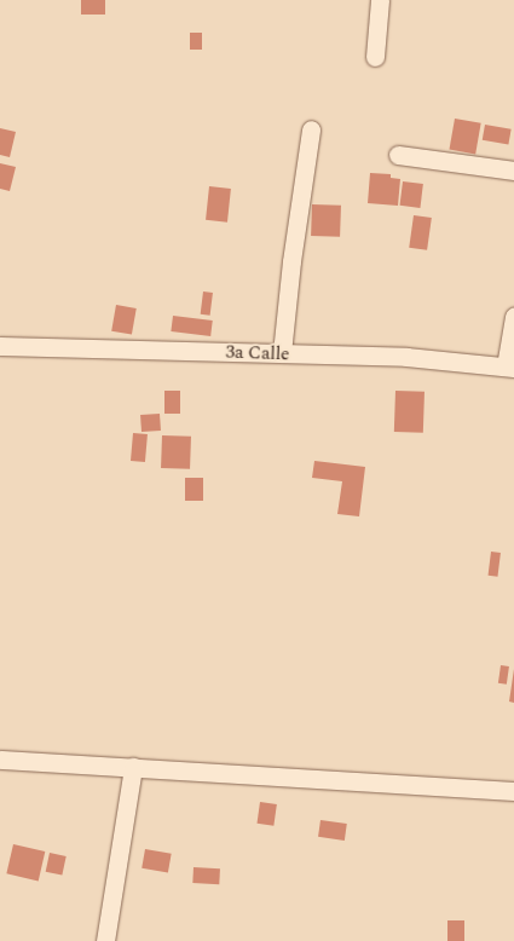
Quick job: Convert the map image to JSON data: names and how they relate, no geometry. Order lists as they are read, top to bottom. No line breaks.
{"streets":{"street":["3a Calle"]}}
